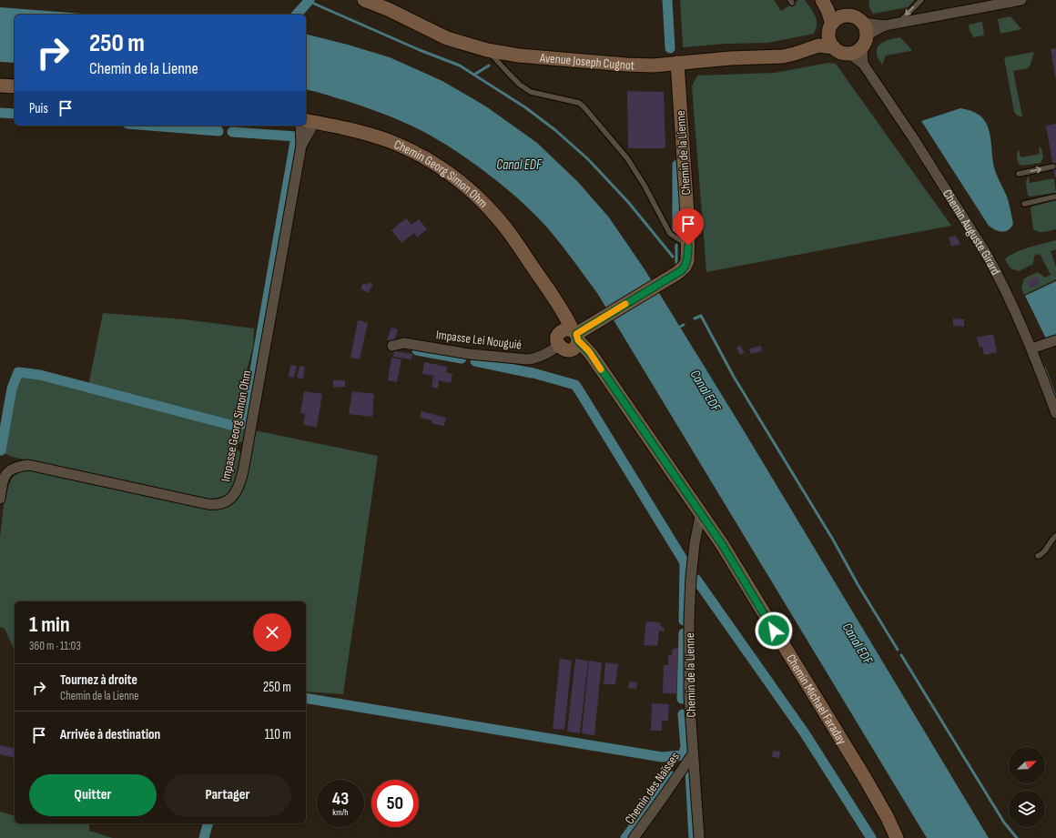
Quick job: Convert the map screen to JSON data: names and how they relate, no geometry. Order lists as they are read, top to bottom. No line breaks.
{"streets":{"street":["Avenue Joseph Cugnot","Chemin de la Lienne","Chemin Georg Simon Ohm","Chemin Auguste Girard","Impasse Lei Nouguié","Impasse Georg Simon Ohm","Chemin Michael Faraday","Chemin des Naïsses"]},"crossings":[["Avenue Joseph Cugnot","Chemin de la Lienne"],["Avenue Joseph Cugnot","Chemin Auguste Girard"],["Chemin de la Lienne","Chemin Georg Simon Ohm"],["Chemin de la Lienne","Impasse Lei Nouguié"],["Chemin de la Lienne","Chemin Michael Faraday"],["Chemin de la Lienne","Chemin des Naïsses"],["Chemin Georg Simon Ohm","Impasse Lei Nouguié"],["Chemin Georg Simon Ohm","Impasse Georg Simon Ohm"],["Chemin Georg Simon Ohm","Chemin Michael Faraday"],["Impasse Lei Nouguié","Chemin Michael Faraday"]],"water":["Canal EDF"],"north":"top right","page":{"turn":["250 m","Chemin de la Lienne"],"then":"Puis","heading":["1 min","360 m · 11:03"],"list":[{"name":"Tournez à droite","note":"Chemin de la Lienne","value":"250 m"},{"name":"Arrivée à destination","value":"110 m"}],"buttons":["Quitter","Partager"],"speed":"43 km/h","limit":"50"}}
